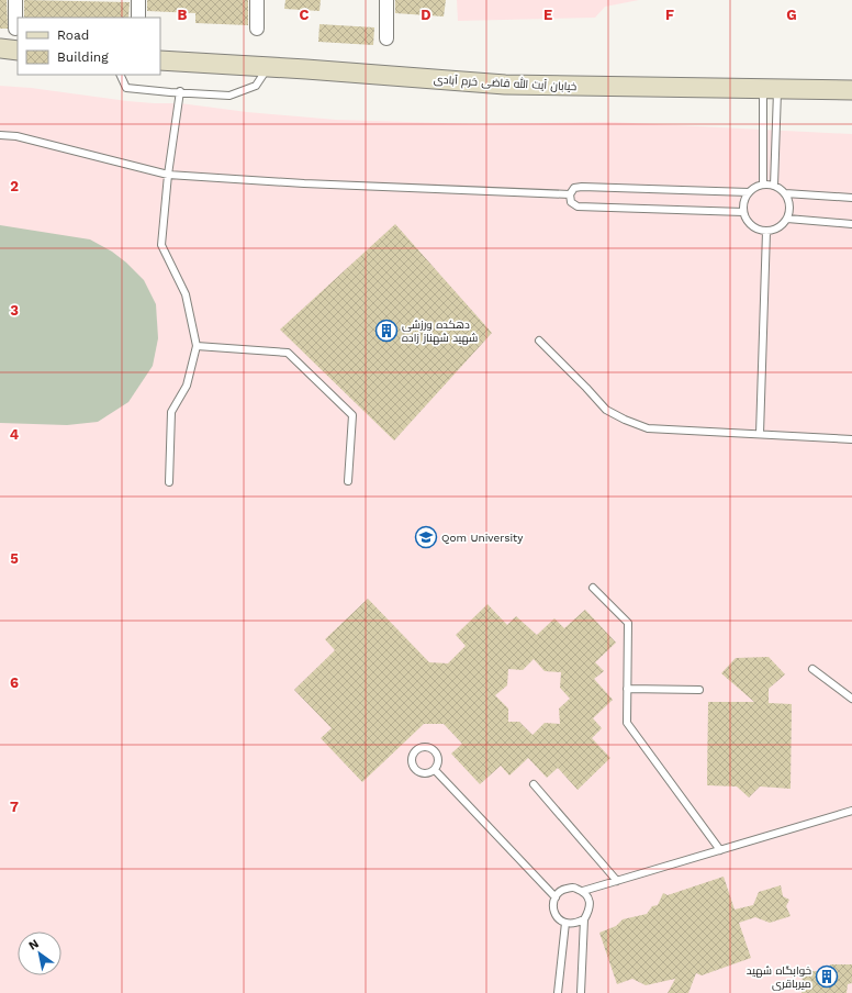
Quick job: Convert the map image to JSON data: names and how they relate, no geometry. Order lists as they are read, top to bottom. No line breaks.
{"streets":{"main road":["خیابان آیت الله قاضی خرم آبادی"]},"places":{"building":["دهکده ورزشی شهید شهناز زاده","خوابگاه شهید میرباقری"],"school or university":["Qom University"]},"legend":["Road","Building"],"north":"top left","grid":{"columns":["B","C","D","E","F","G"],"rows":["2","3","4","5","6","7"]}}
